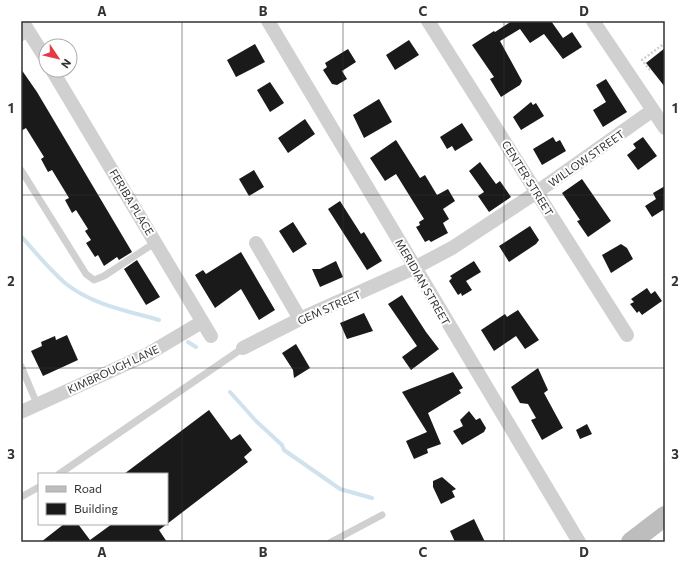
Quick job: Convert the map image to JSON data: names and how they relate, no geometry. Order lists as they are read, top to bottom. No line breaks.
{"streets":{"street":["WILLOW STREET","CENTER STREET","FERIBA PLACE","MERIDIAN STREET","GEM STREET","KIMBROUGH LANE"]},"crossings":[["WILLOW STREET","CENTER STREET"],["WILLOW STREET","MERIDIAN STREET"],["WILLOW STREET","GEM STREET"],["FERIBA PLACE","KIMBROUGH LANE"],["MERIDIAN STREET","GEM STREET"]],"legend":["Road","Building"],"north":"bottom right","grid":{"columns":["A","B","C","D"],"rows":["1","2","3"]}}
